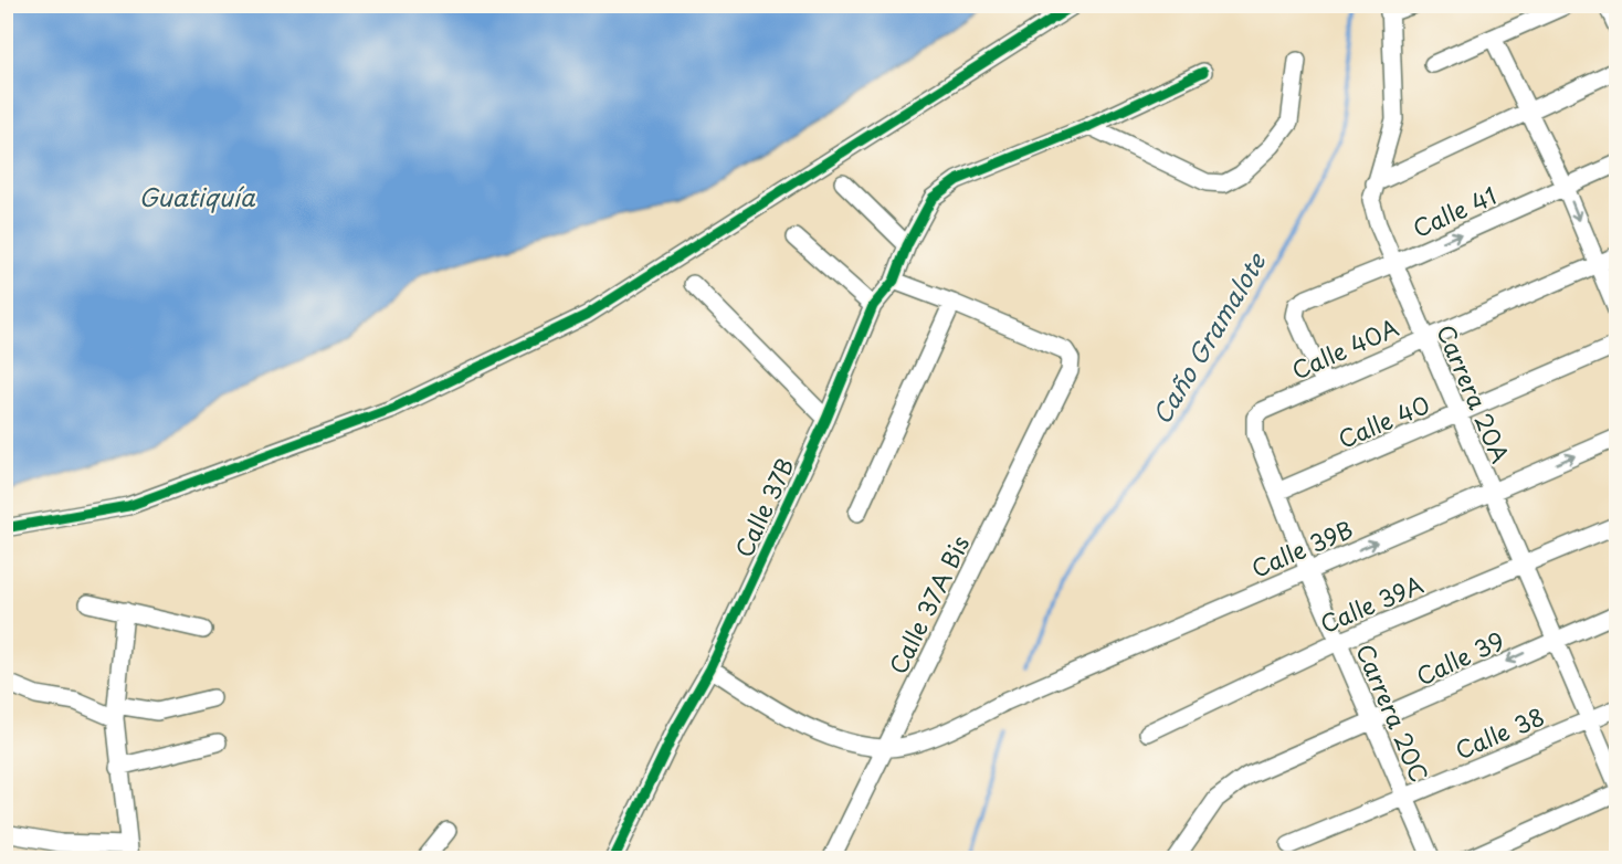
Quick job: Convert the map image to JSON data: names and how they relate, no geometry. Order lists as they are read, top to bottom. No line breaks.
{"streets":{"street":["Calle 41","Calle 40A","Carrera 20A","Calle 40","Calle 37B","Calle 39B","Calle 39A","Calle 37A Bis","Calle 39","Carrera 20C","Calle 38"]},"crossings":[["Calle 41","Calle 40A"],["Calle 41","Carrera 20A"],["Calle 40A","Carrera 20A"],["Calle 40A","Carrera 20C"],["Carrera 20A","Calle 40"],["Carrera 20A","Calle 39B"],["Carrera 20A","Calle 39A"],["Carrera 20A","Calle 39"],["Carrera 20A","Calle 38"],["Calle 40","Carrera 20C"],["Calle 39B","Calle 37A Bis"],["Calle 39B","Carrera 20C"],["Calle 39A","Carrera 20C"],["Calle 39","Carrera 20C"],["Carrera 20C","Calle 38"]],"one_way":["Calle 39B","Calle 39"],"water":["Guatiquía","Caño Gramalote"]}
